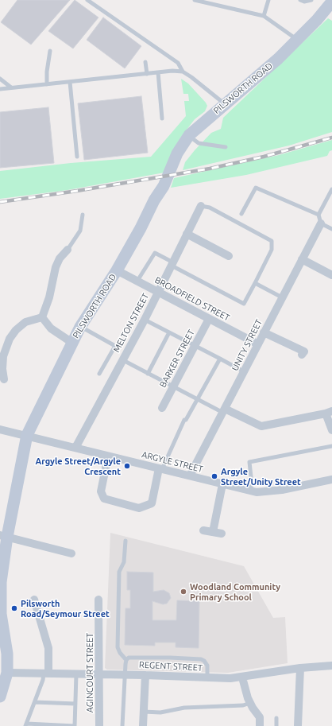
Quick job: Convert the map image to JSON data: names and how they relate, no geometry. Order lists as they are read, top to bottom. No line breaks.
{"streets":{"street":["PILSWORTH ROAD","BROADFIELD STREET","MELTON STREET","UNITY STREET","BARKER STREET","ARGYLE STREET","REGENT STREET","AGINCOURT STREET"]},"crossings":[["PILSWORTH ROAD","BROADFIELD STREET"],["PILSWORTH ROAD","ARGYLE STREET"],["PILSWORTH ROAD","REGENT STREET"],["BROADFIELD STREET","MELTON STREET"],["BROADFIELD STREET","UNITY STREET"],["BROADFIELD STREET","BARKER STREET"],["MELTON STREET","ARGYLE STREET"],["UNITY STREET","ARGYLE STREET"],["REGENT STREET","AGINCOURT STREET"]],"places":["Argyle Street/Argyle Crescent","Argyle Street/Unity Street","Woodland Community Primary School","Pilsworth Road/Seymour Street"]}
